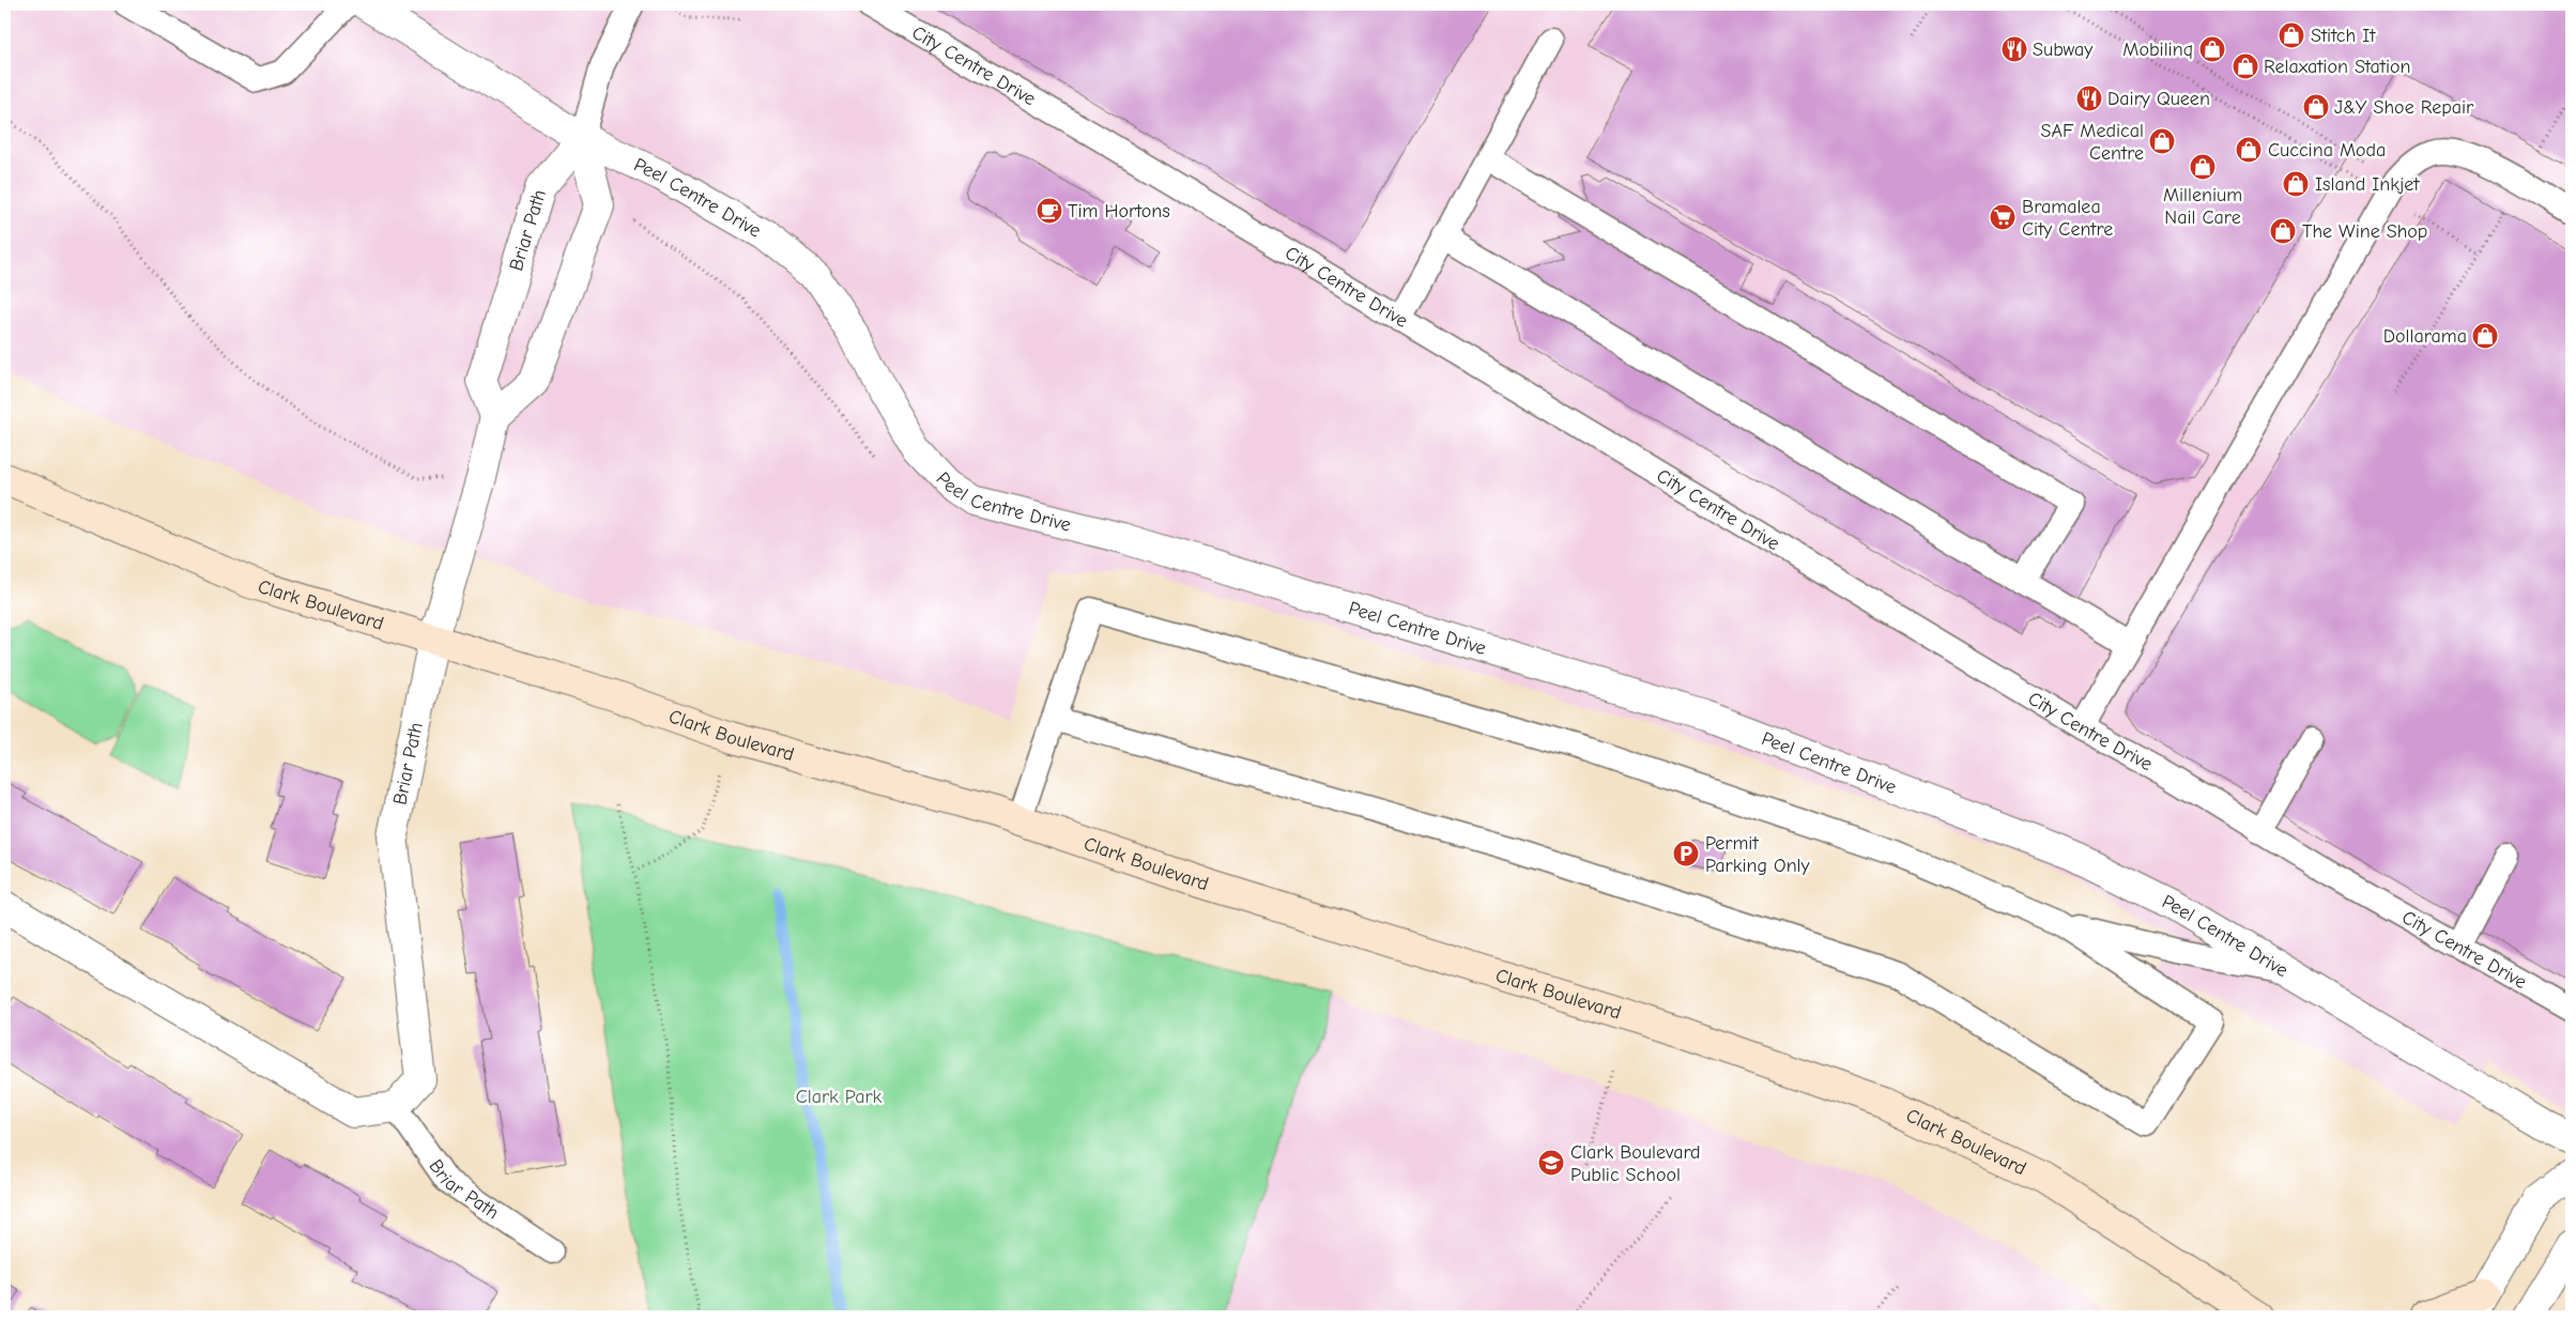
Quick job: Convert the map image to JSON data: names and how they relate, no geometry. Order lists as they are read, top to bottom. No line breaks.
{"streets":{"street":["Peel Centre Drive","Briar Path","Clark Boulevard"],"lane":["City Centre Drive"]},"crossings":[["Peel Centre Drive","Briar Path"],["Briar Path","Clark Boulevard"]],"parks":["Clark Park"],"places":{"shop":["Stitch It","Mobilinq","Relaxation Station","J&Y Shoe Repair","SAF Medical Centre","Cuccina Moda","Millenium Nail Care","Island Inkjet","The Wine Shop","Dollarama"],"restaurant":["Subway","Dairy Queen"],"cafe":["Tim Hortons"],"supermarket":["Bramalea City Centre"],"parking":["Permit Parking Only"],"school or university":["Clark Boulevard Public School"]}}
